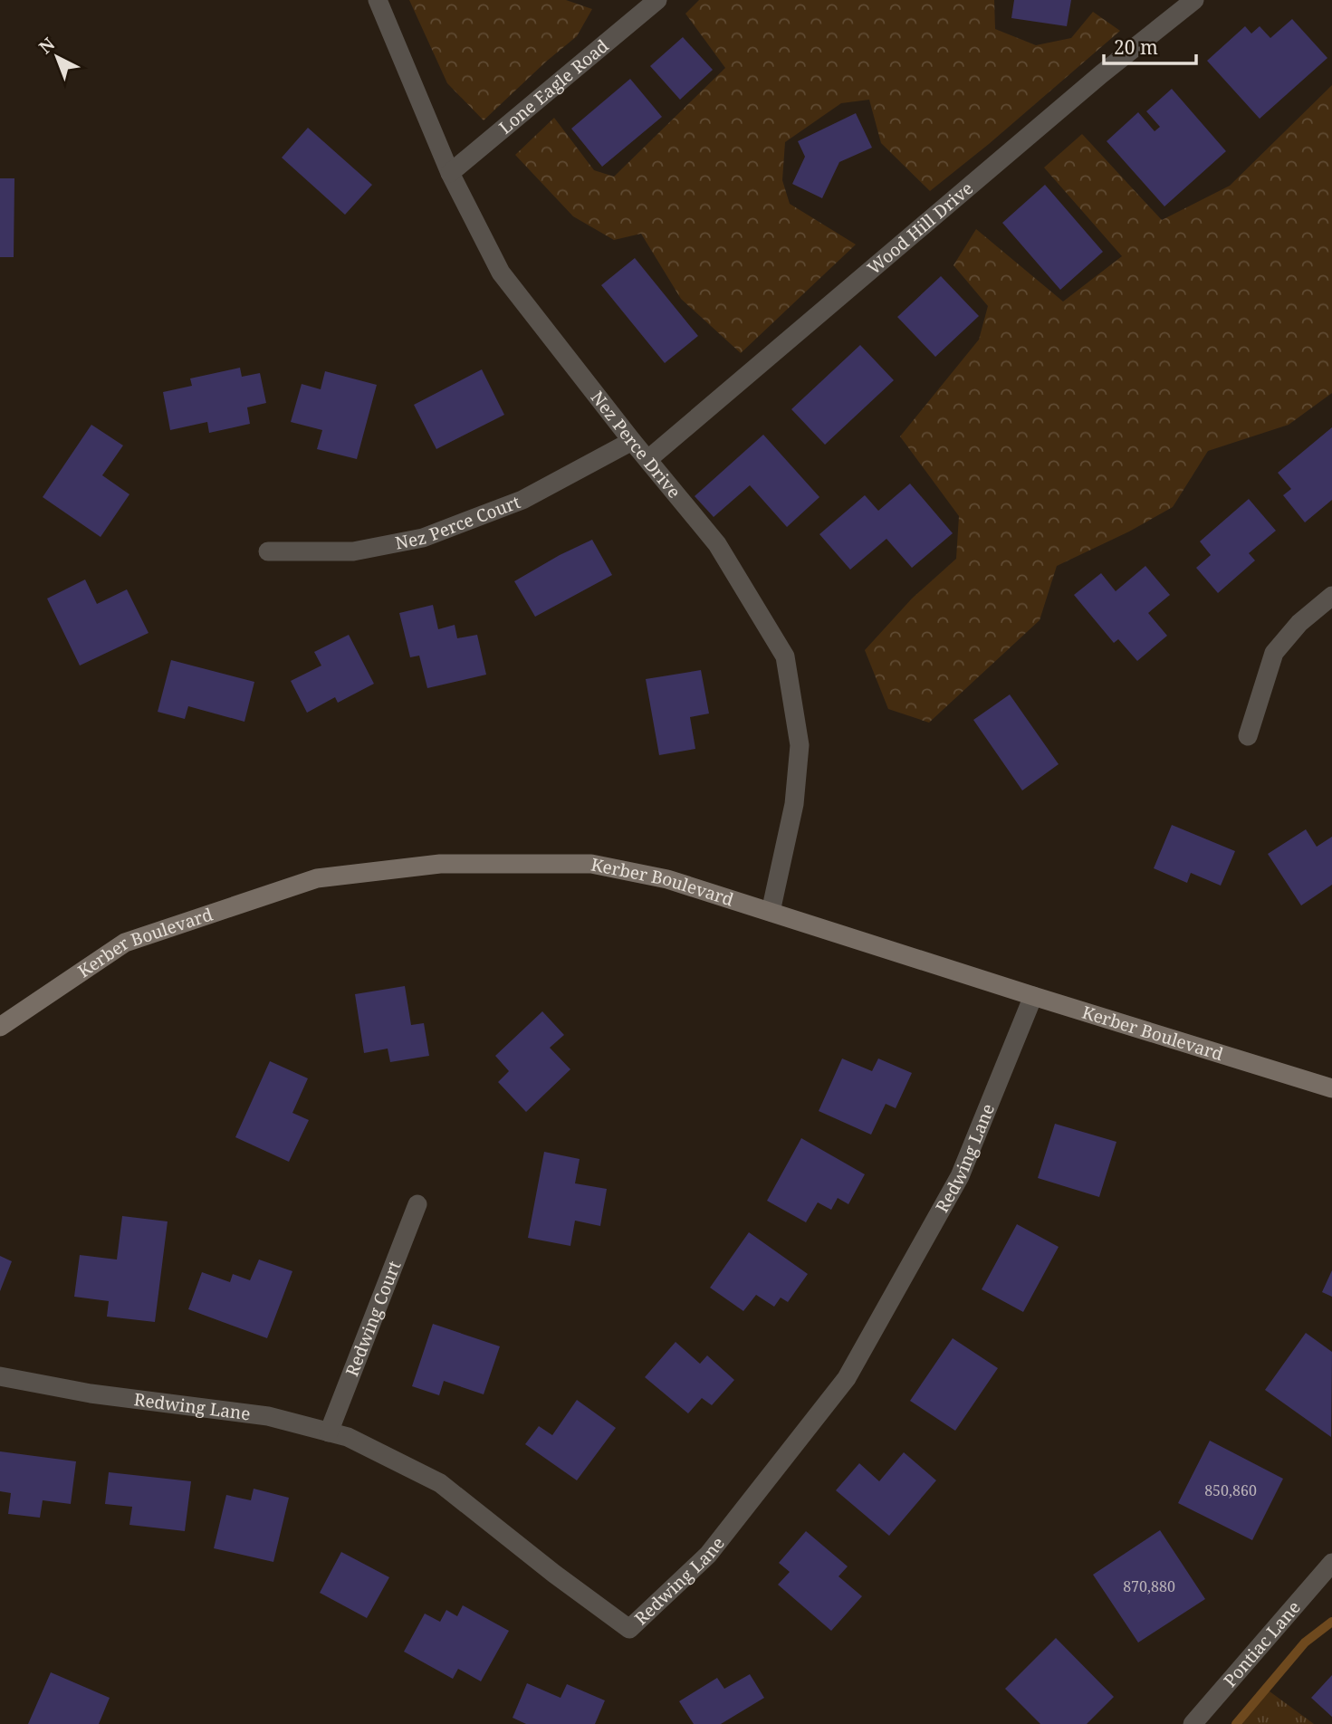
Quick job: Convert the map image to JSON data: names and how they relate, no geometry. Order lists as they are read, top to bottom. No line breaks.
{"streets":{"street":["Lone Eagle Road","Wood Hill Drive","Nez Perce Drive","Nez Perce Court","Kerber Boulevard","Redwing Lane","Redwing Court","Pontiac Lane"]},"crossings":[["Lone Eagle Road","Nez Perce Drive"],["Wood Hill Drive","Nez Perce Drive"],["Nez Perce Drive","Nez Perce Court"],["Nez Perce Drive","Kerber Boulevard"],["Kerber Boulevard","Redwing Lane"],["Redwing Lane","Redwing Court"]],"house_numbers":["850,860","870,880"],"scale_bar":"20 m","north":"top left"}
